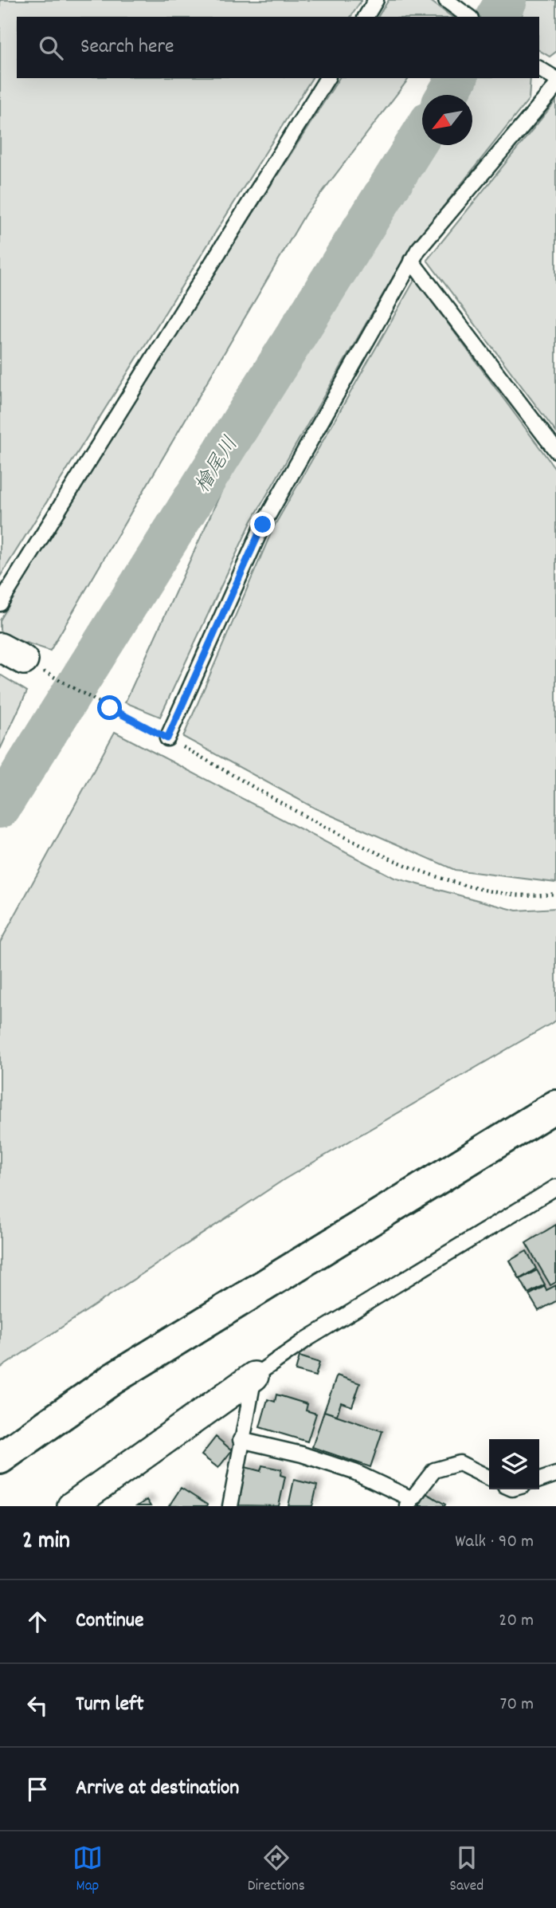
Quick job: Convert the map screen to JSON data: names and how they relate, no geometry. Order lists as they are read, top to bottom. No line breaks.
{"water":["檜尾川"],"north":"bottom left","page":{"search":"Search here","heading":["2 min","Walk · 90 m"],"list":[["Continue","20 m"],["Turn left","70 m"],"Arrive at destination"],"nav":["Map","Directions","Saved"]}}
